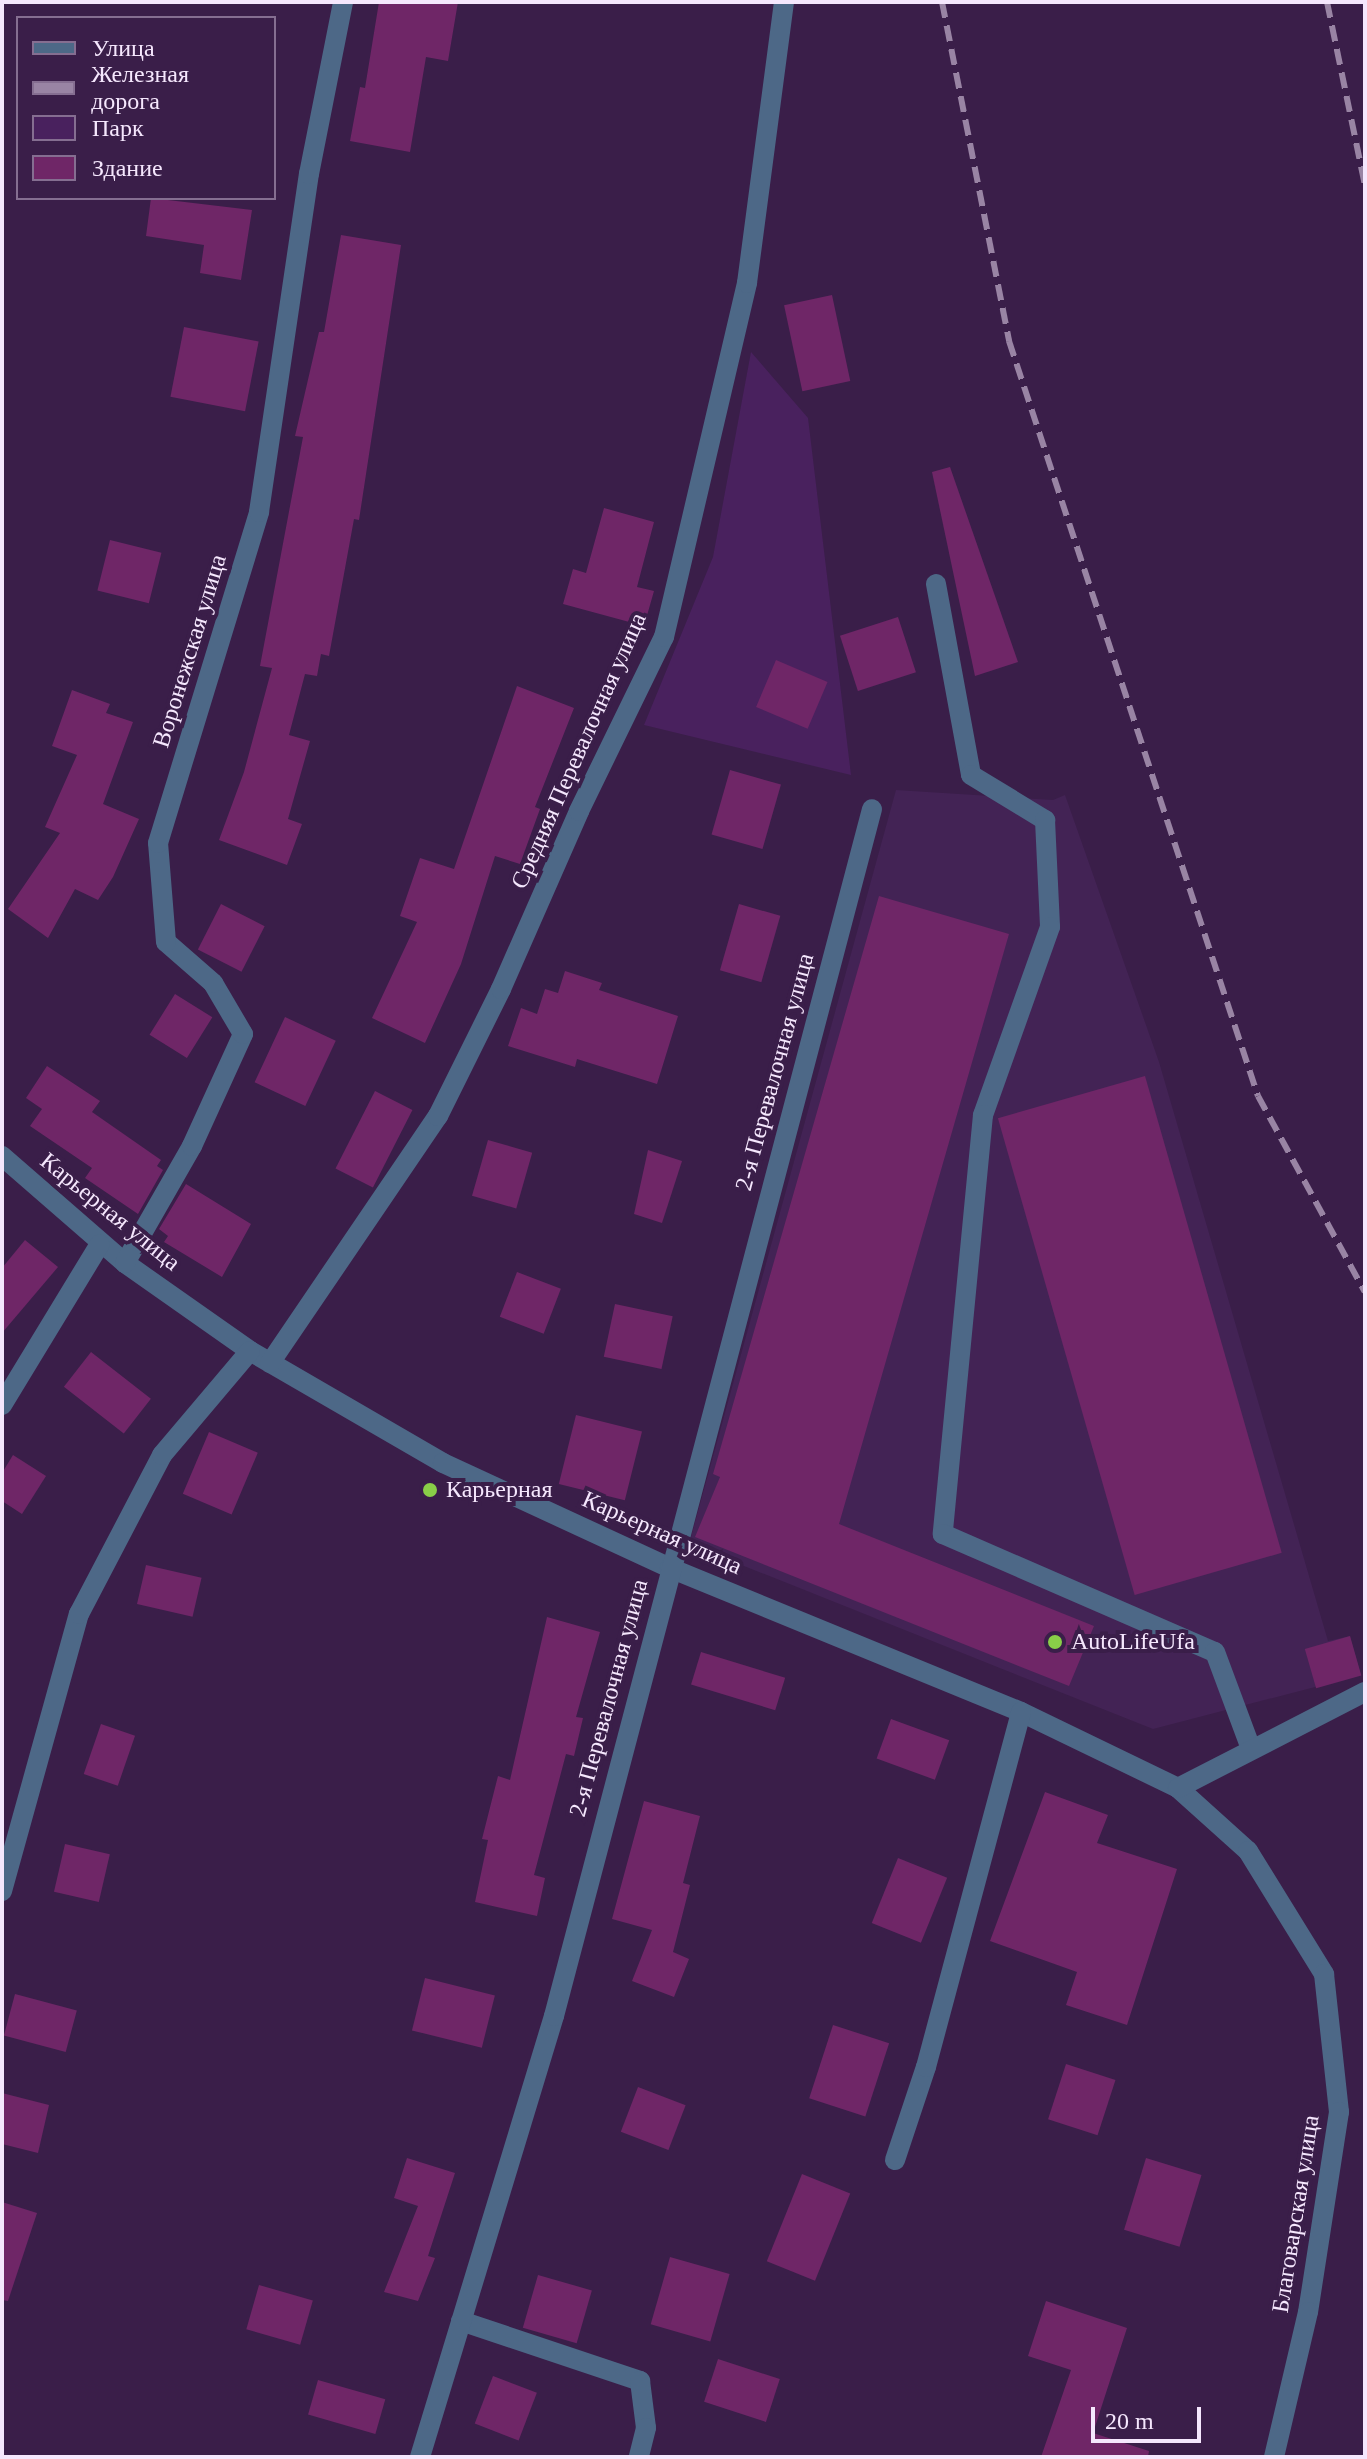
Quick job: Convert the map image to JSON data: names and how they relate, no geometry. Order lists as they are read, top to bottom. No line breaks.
{"streets":{"street":["Воронежская улица","Средняя Перевалочная улица","2-я Перевалочная улица","Карьерная улица","Благоварская улица"]},"crossings":[["Воронежская улица","Карьерная улица"],["Средняя Перевалочная улица","Карьерная улица"],["2-я Перевалочная улица","Карьерная улица"],["Карьерная улица","Благоварская улица"]],"places":["Карьерная","AutoLifeUfa"],"legend":["Улица","Железная дорога","Парк","Здание"],"scale_bar":"20 m"}
